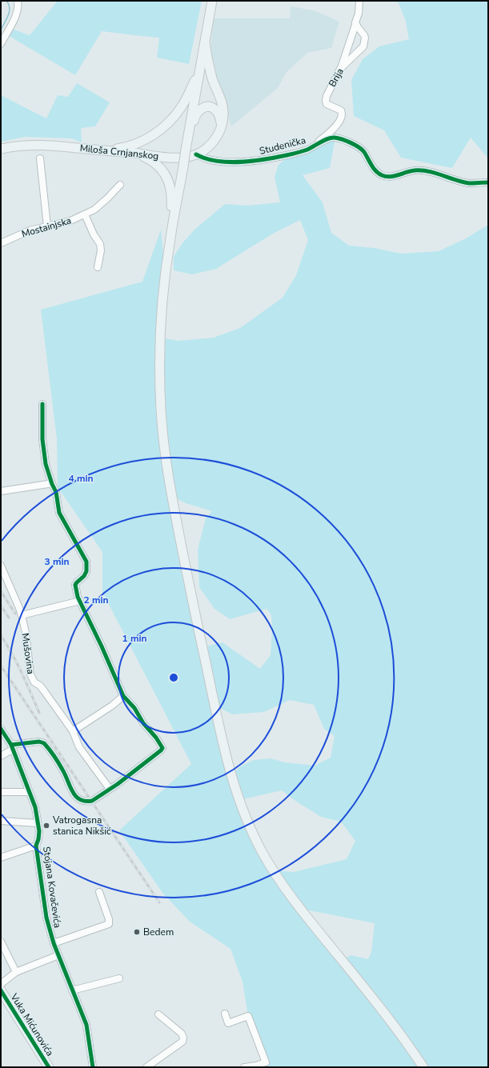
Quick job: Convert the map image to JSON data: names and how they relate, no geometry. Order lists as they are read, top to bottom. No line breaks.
{"streets":{"main road":["Miloša Crnjanskog","Vuka Mićunovića"],"street":["Brija","Studenička","Mostainjska","Mušovina","Stojana Kovačevića"]},"crossings":[["Brija","Studenička"],["Studenička","Miloša Crnjanskog"]],"places":["Vatrogasna stanica Nikšić","Bedem"],"rings":["4 min","3 min","2 min","1 min"]}
